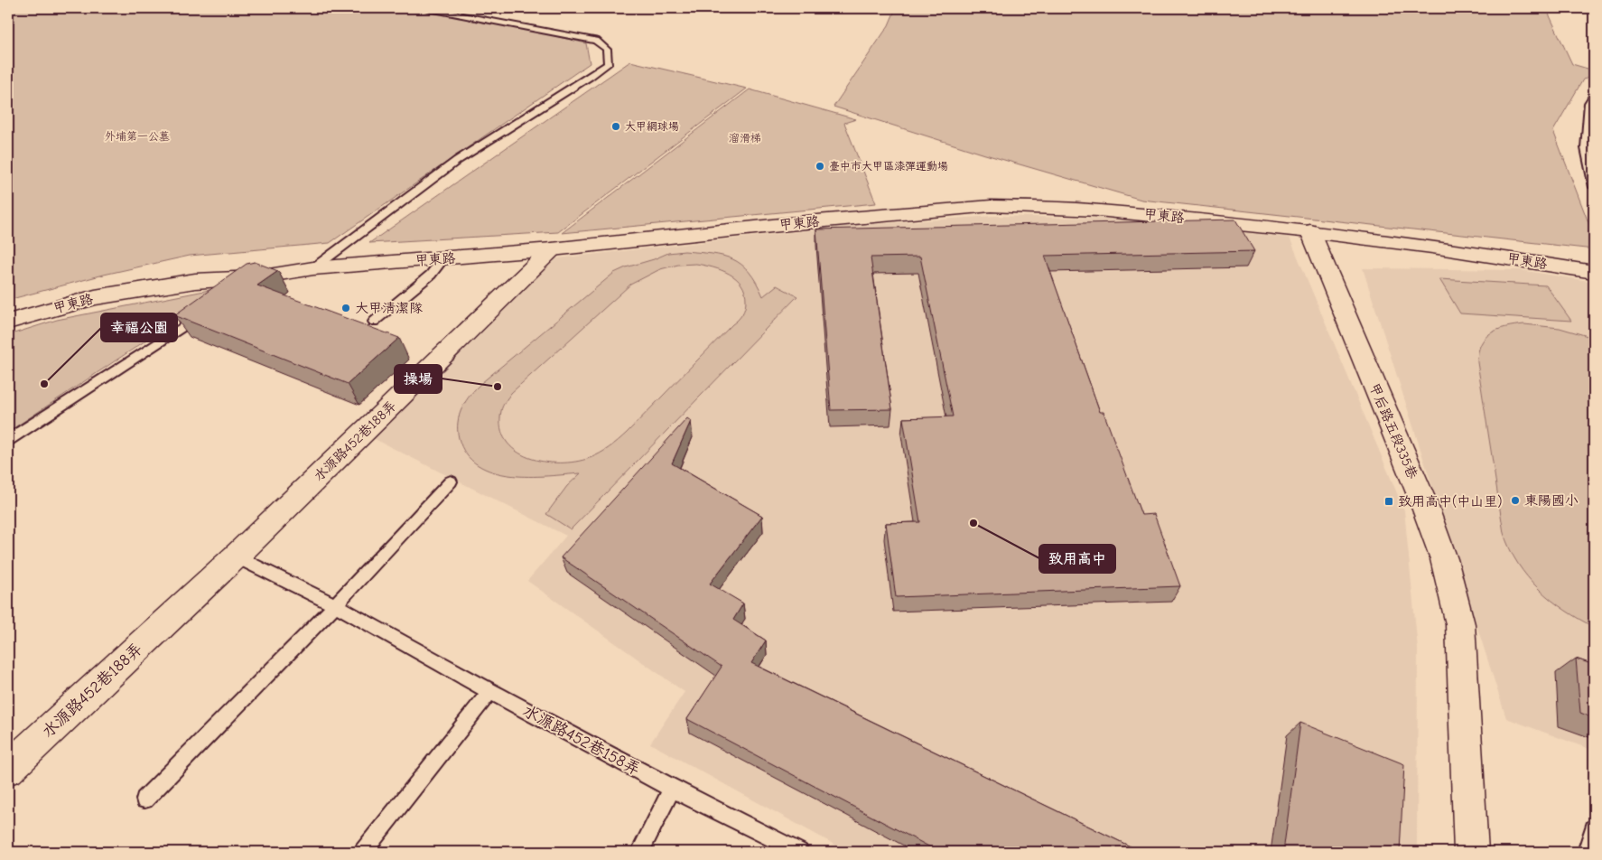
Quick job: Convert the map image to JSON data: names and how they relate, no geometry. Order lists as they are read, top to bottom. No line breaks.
{"streets":{"street":["甲東路","甲后路五段335巷","水源路452巷188弄"],"lane":["水源路452巷158弄"]},"crossings":[["甲東路","甲后路五段335巷"],["甲東路","水源路452巷188弄"]],"parks":["外埔第一公墓","溜滑梯"],"places":{"other":["大甲網球場","臺中市大甲區漆彈運動場","大甲清潔隊","幸福公園","操場","東陽國小","致用高中"],"transit":["致用高中(中山里)"]}}
